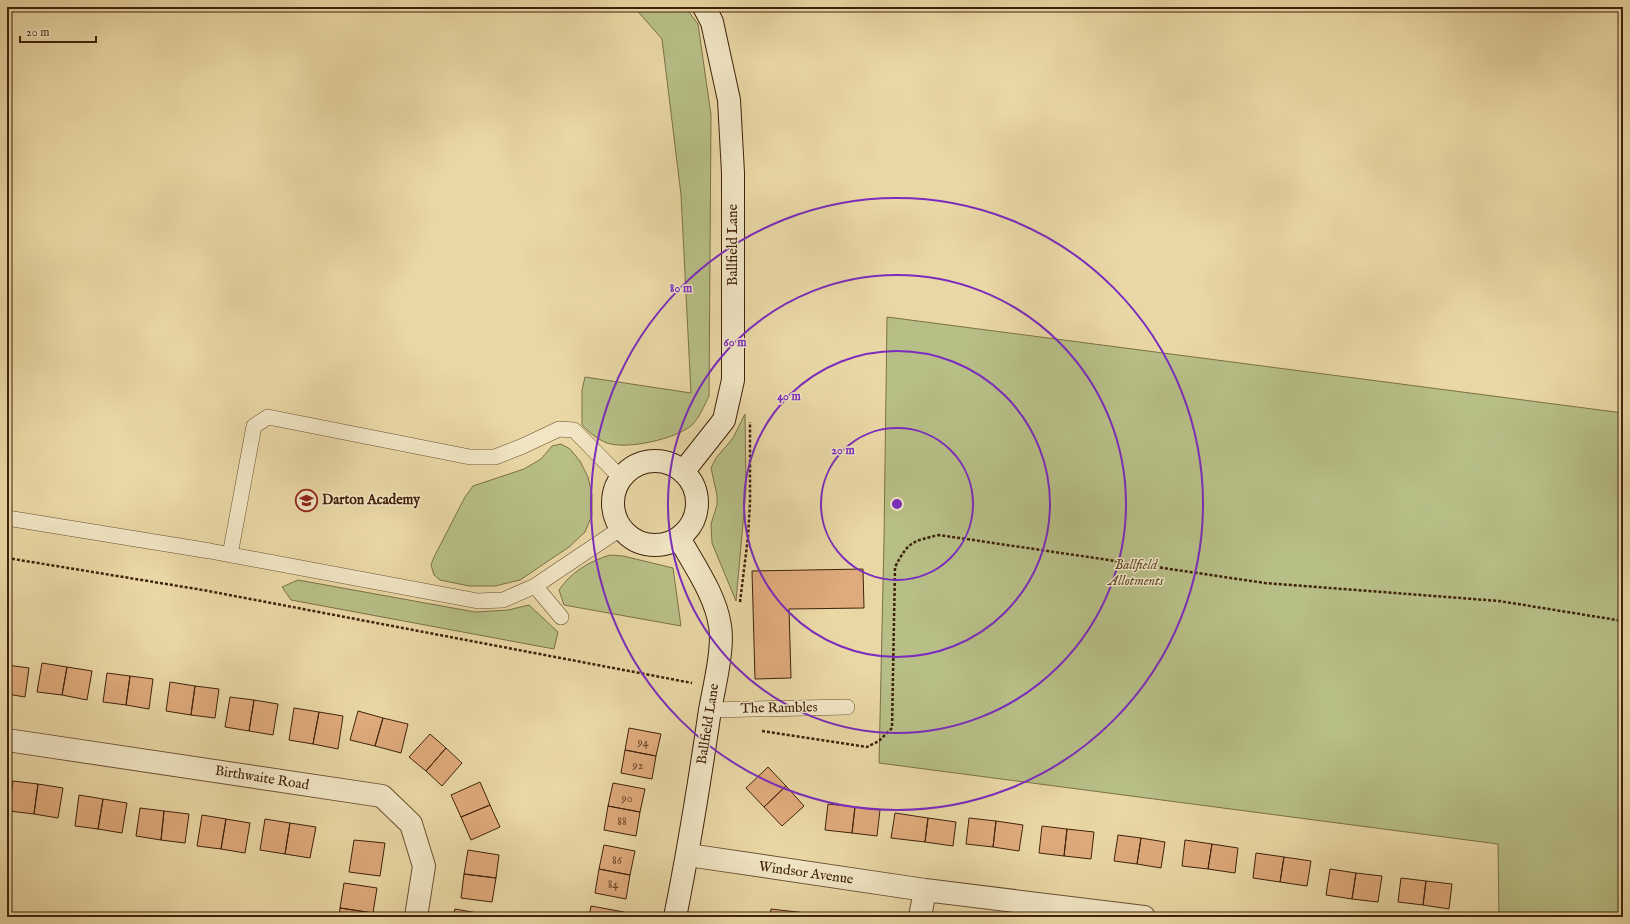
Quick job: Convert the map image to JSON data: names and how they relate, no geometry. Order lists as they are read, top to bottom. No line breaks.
{"streets":{"street":["Ballfield Lane","Birthwaite Road","Windsor Avenue"],"lane":["The Rambles"]},"crossings":[["Ballfield Lane","The Rambles"],["Ballfield Lane","Windsor Avenue"]],"parks":["Ballfield Allotments"],"places":{"school or university":["Darton Academy"]},"house_numbers":["94","92","90","88","86","84"],"scale_bar":"20 m","rings":["80 m","60 m","40 m","20 m"]}
